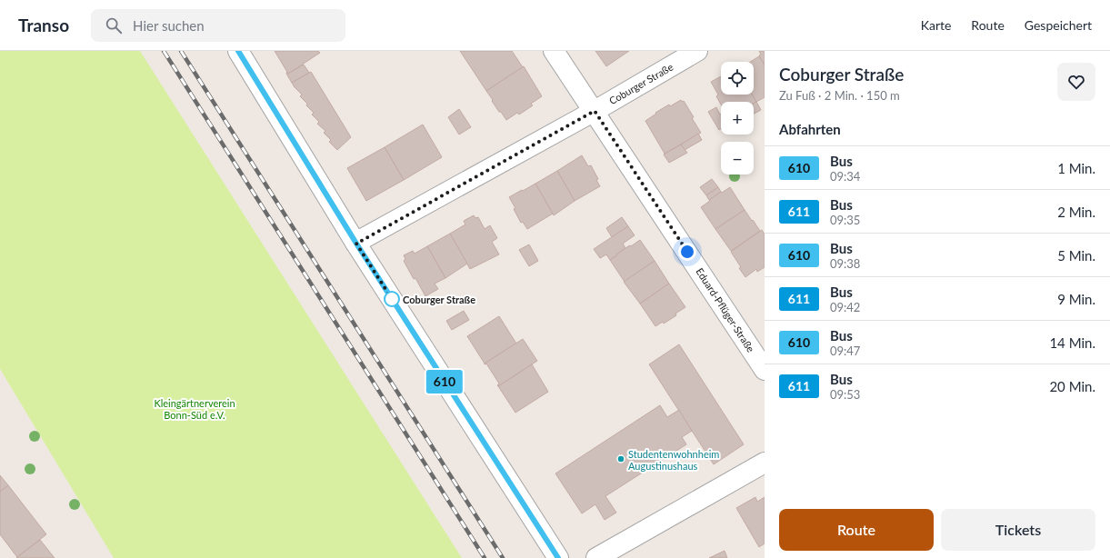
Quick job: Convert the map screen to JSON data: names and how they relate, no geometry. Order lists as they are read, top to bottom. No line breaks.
{"streets":{"street":["Coburger Straße","Eduard-Pflüger-Straße"]},"crossings":[["Coburger Straße","Eduard-Pflüger-Straße"]],"parks":["Kleingärtnerverein Bonn-Süd e.V."],"places":["Coburger Straße","Studentenwohnheim Augustinushaus"],"lines":["bus line 610"],"page":{"header":"Transo","search":"Hier suchen","nav":["Karte","Route","Gespeichert"],"on_map":"610","heading":[["Coburger Straße","Zu Fuß · 2 Min. · 150 m"],"Abfahrten"],"map_buttons":["+","−"],"list":[{"mark":"610","name":"Bus","note":"09:34","value":"1 Min."},{"mark":"611","name":"Bus","note":"09:35","value":"2 Min."},{"mark":"610","name":"Bus","note":"09:38","value":"5 Min."},{"mark":"611","name":"Bus","note":"09:42","value":"9 Min."},{"mark":"610","name":"Bus","note":"09:47","value":"14 Min."},{"mark":"611","name":"Bus","note":"09:53","value":"20 Min."}],"buttons":["Route","Tickets"]}}
